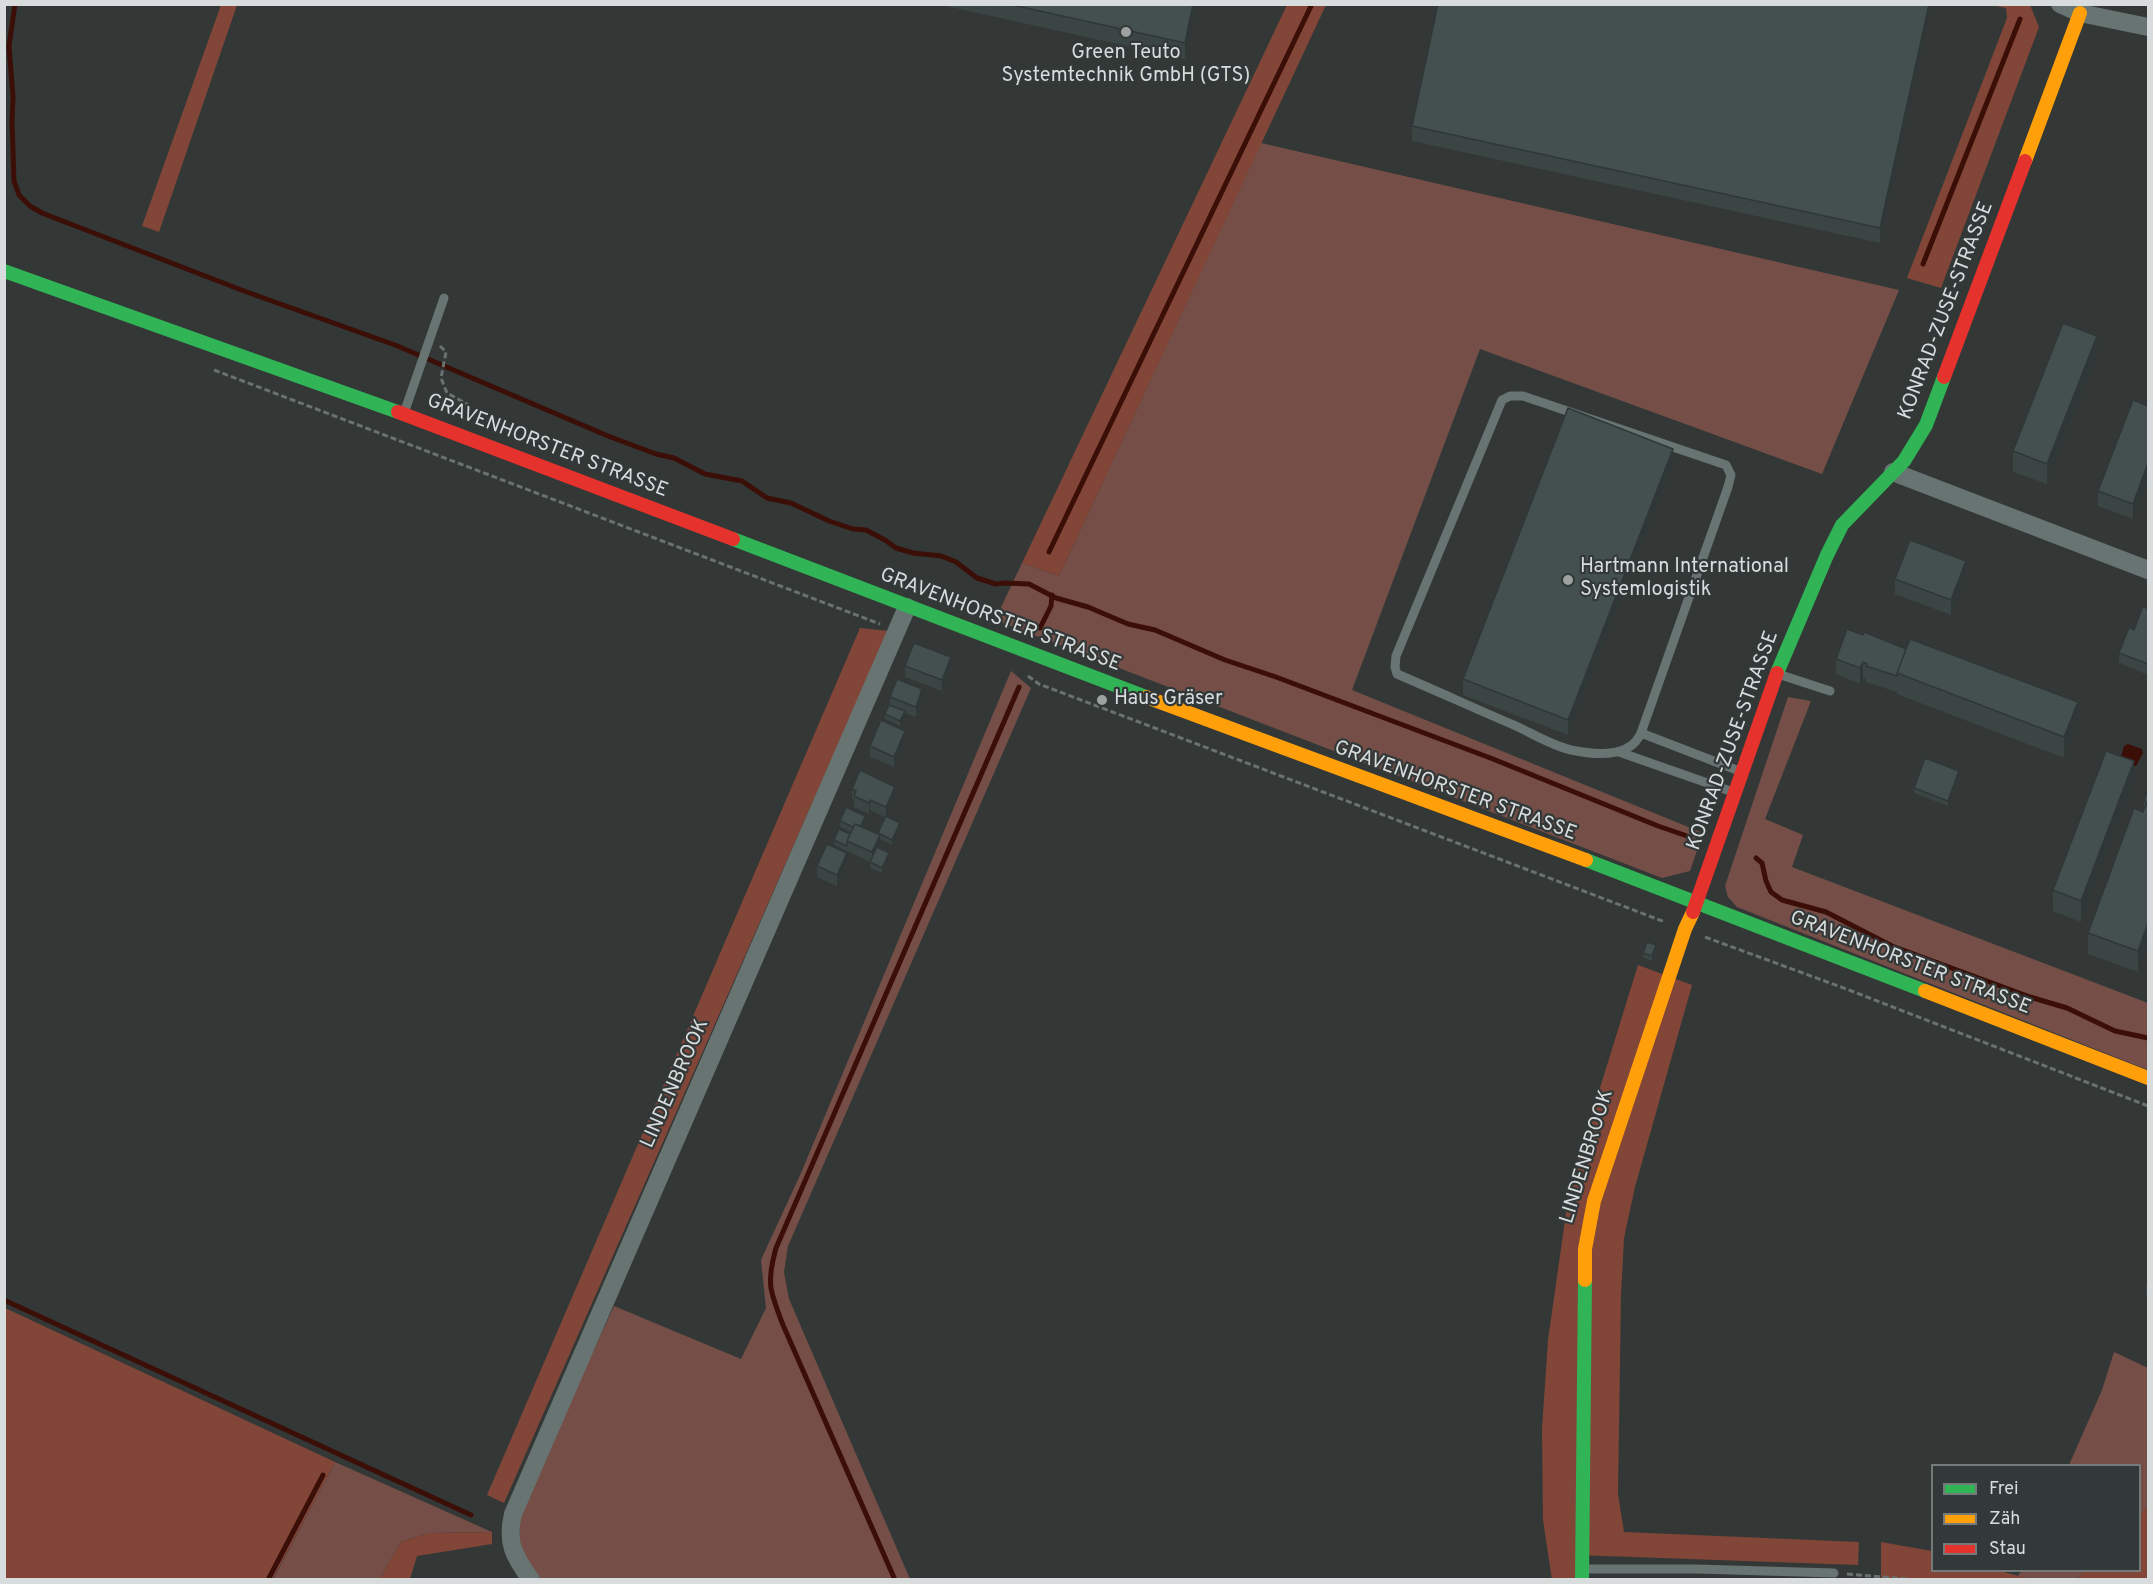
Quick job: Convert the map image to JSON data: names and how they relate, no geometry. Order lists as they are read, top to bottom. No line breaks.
{"streets":{"main road":["KONRAD-ZUSE-STRASSE","GRAVENHORSTER STRASSE","LINDENBROOK"]},"crossings":[["KONRAD-ZUSE-STRASSE","GRAVENHORSTER STRASSE"],["KONRAD-ZUSE-STRASSE","LINDENBROOK"],["GRAVENHORSTER STRASSE","LINDENBROOK"]],"places":["Green Teuto Systemtechnik GmbH (GTS)","Hartmann International Systemlogistik","Haus Gräser"],"legend":["Frei","Zäh","Stau"]}
